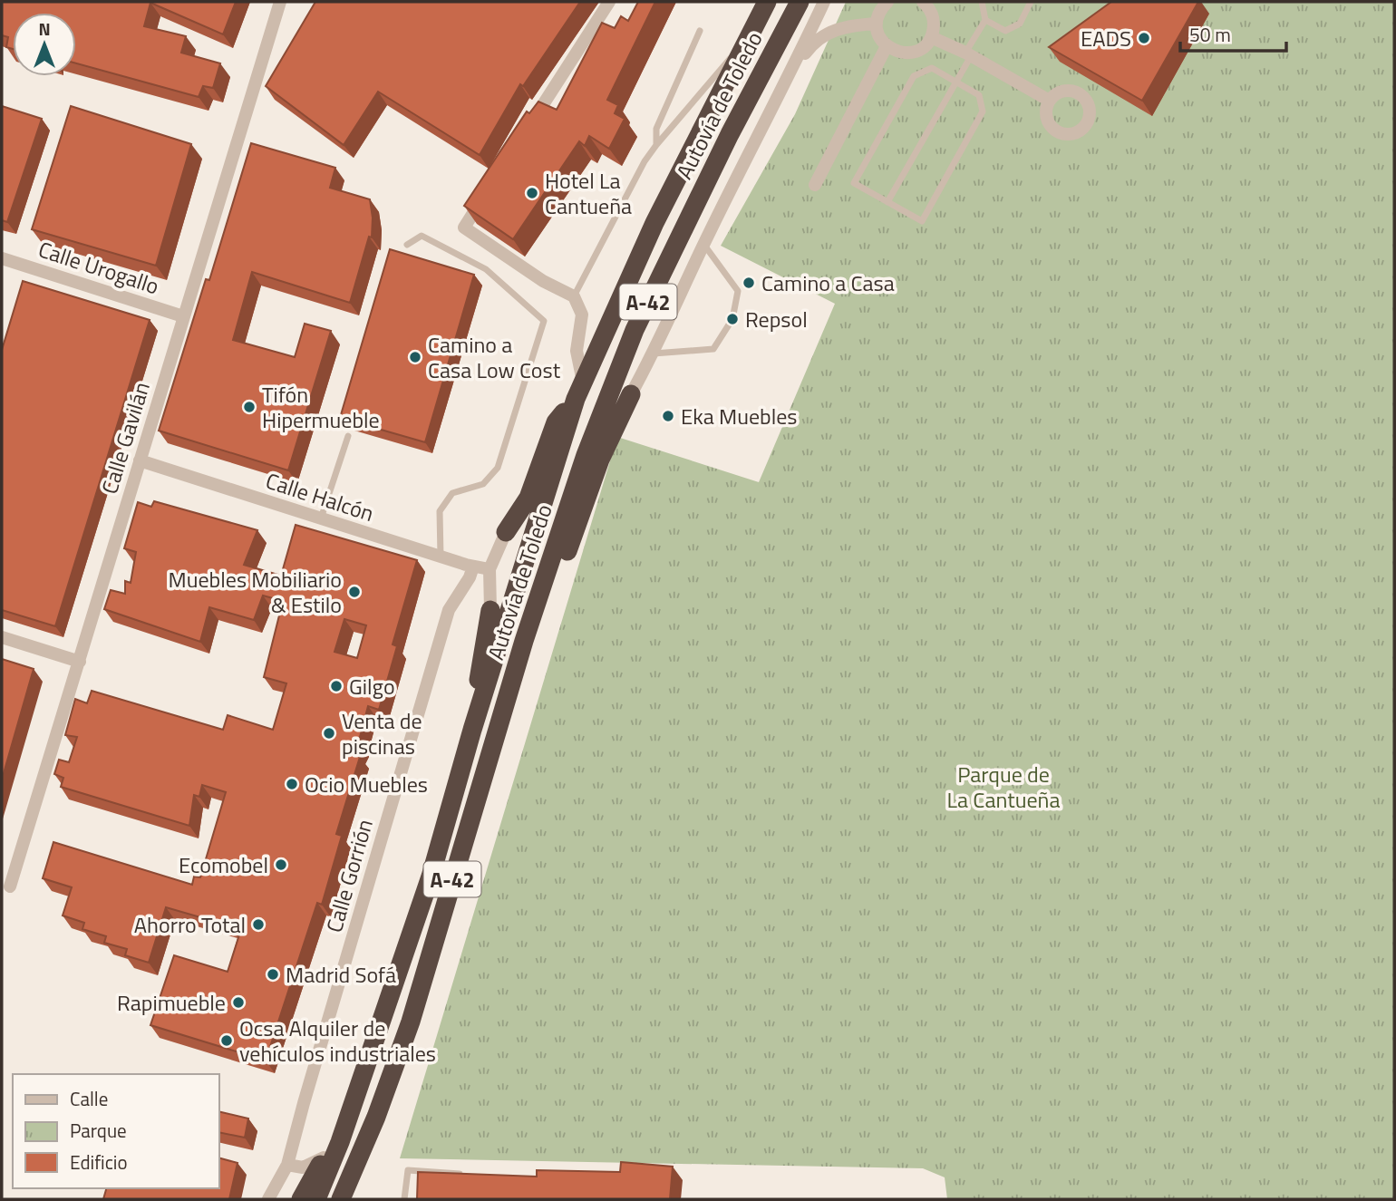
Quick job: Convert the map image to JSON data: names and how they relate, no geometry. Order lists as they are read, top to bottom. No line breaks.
{"streets":{"highway":["Autovía de Toledo","A-42"],"street":["Calle Urogallo","Calle Gavilán","Calle Halcón","Calle Gorrión"]},"crossings":[["Calle Urogallo","Calle Gavilán"],["Calle Gavilán","Calle Halcón"],["Calle Halcón","Calle Gorrión"]],"parks":["Parque de La Cantueña"],"places":["EADS","Hotel La Cantueña","Camino a Casa","Repsol","Camino a Casa Low Cost","Tifón Hipermueble","Eka Muebles","Muebles Mobiliario & Estilo","Gilgo","Venta de piscinas","Ocio Muebles","Ecomobel","Ahorro Total","Madrid Sofá","Rapimueble","Ocsa Alquiler de vehículos industriales"],"legend":["Calle","Parque","Edificio"],"scale_bar":"50 m","north":"top"}
